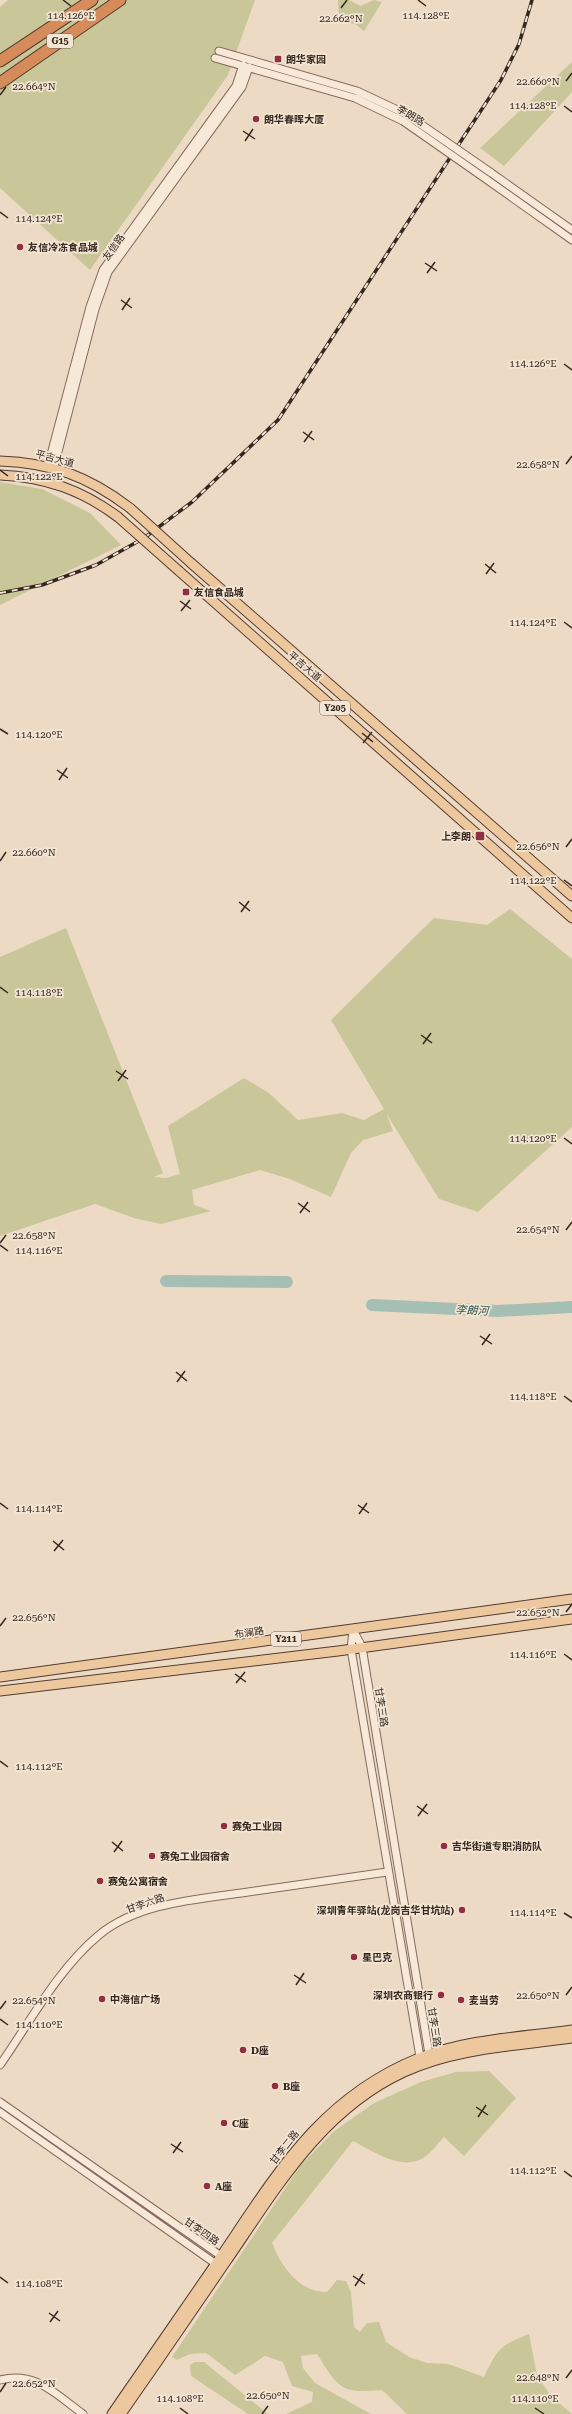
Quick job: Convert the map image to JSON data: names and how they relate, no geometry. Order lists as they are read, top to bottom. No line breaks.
{"streets":{"highway":["G15"],"main road":["平吉大道","Y205","布澜路","Y211","甘李二路"],"street":["李朗路","友信路","甘李三路","甘李六路","甘李四路"]},"crossings":[["李朗路","友信路"],["友信路","平吉大道"],["布澜路","甘李三路"],["Y211","甘李三路"],["甘李三路","甘李二路"],["甘李二路","甘李四路"]],"water":["李朗河"],"places":{"transit":["朗华家园","友信食品城","上李朗"],"other":["朗华春晖大厦","友信冷冻食品城","赛兔工业园","吉华街道专职消防队","赛兔工业园宿舍","赛兔公寓宿舍","深圳青年驿站(龙岗吉华甘坑站)","星巴克","深圳农商银行","中海信广场","麦当劳","D座","B座","C座","A座"]},"coordinates":["114.126°E","114.128°E","22.662°N","22.660°N","22.664°N","114.124°E","22.658°N","114.122°E","114.120°E","22.656°N","114.118°E","22.654°N","114.116°E","114.114°E","22.652°N","114.112°E","22.650°N","114.110°E","114.108°E","22.648°N"]}
